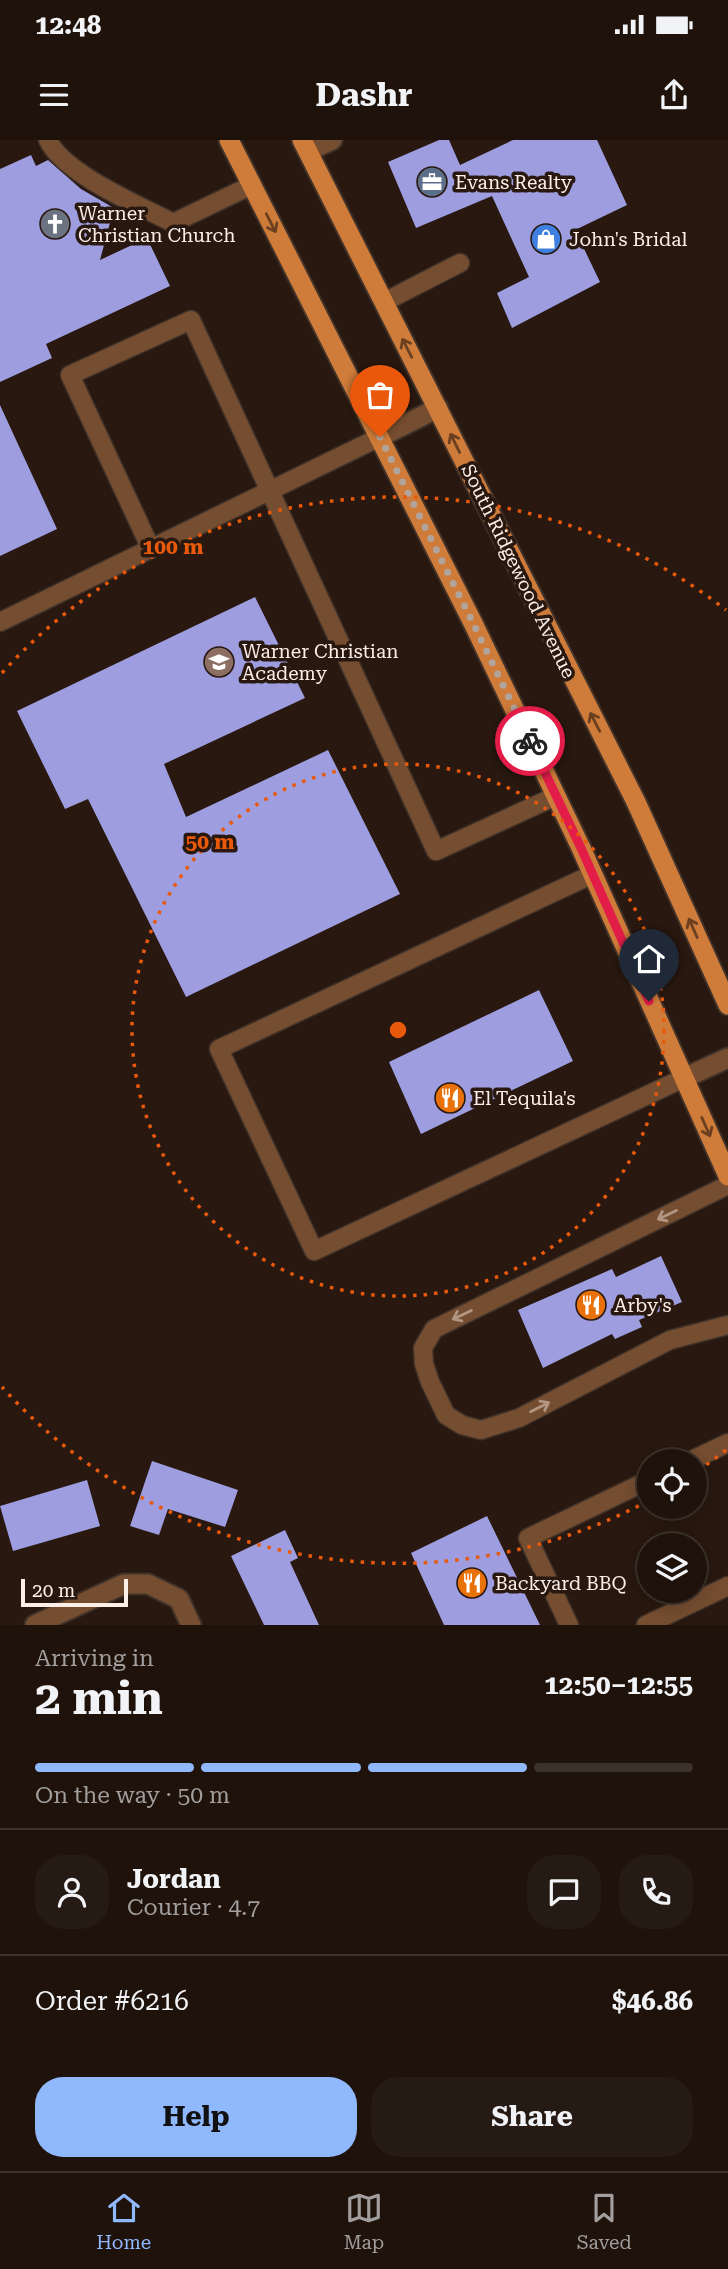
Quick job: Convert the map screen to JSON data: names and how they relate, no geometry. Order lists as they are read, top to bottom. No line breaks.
{"streets":{"main road":["South Ridgewood Avenue"]},"places":{"office":["Evans Realty"],"church":["Warner Christian Church"],"shop":["John's Bridal"],"school or university":["Warner Christian Academy"],"restaurant":["El Tequila's","Arby's","Backyard BBQ"]},"scale_bar":"20 m","page":{"status":"12:48","header":"Dashr","scale":"20 m","heading":["2 min","Arriving in","12:50–12:55"],"panel":["Jordan","Courier · 4.7","Order #6216","$46.86"],"bar":"On the way · 50 m","buttons":["Help","Share"],"tabs":["Home","Map","Saved"]},"rings":["100 m","50 m"]}
